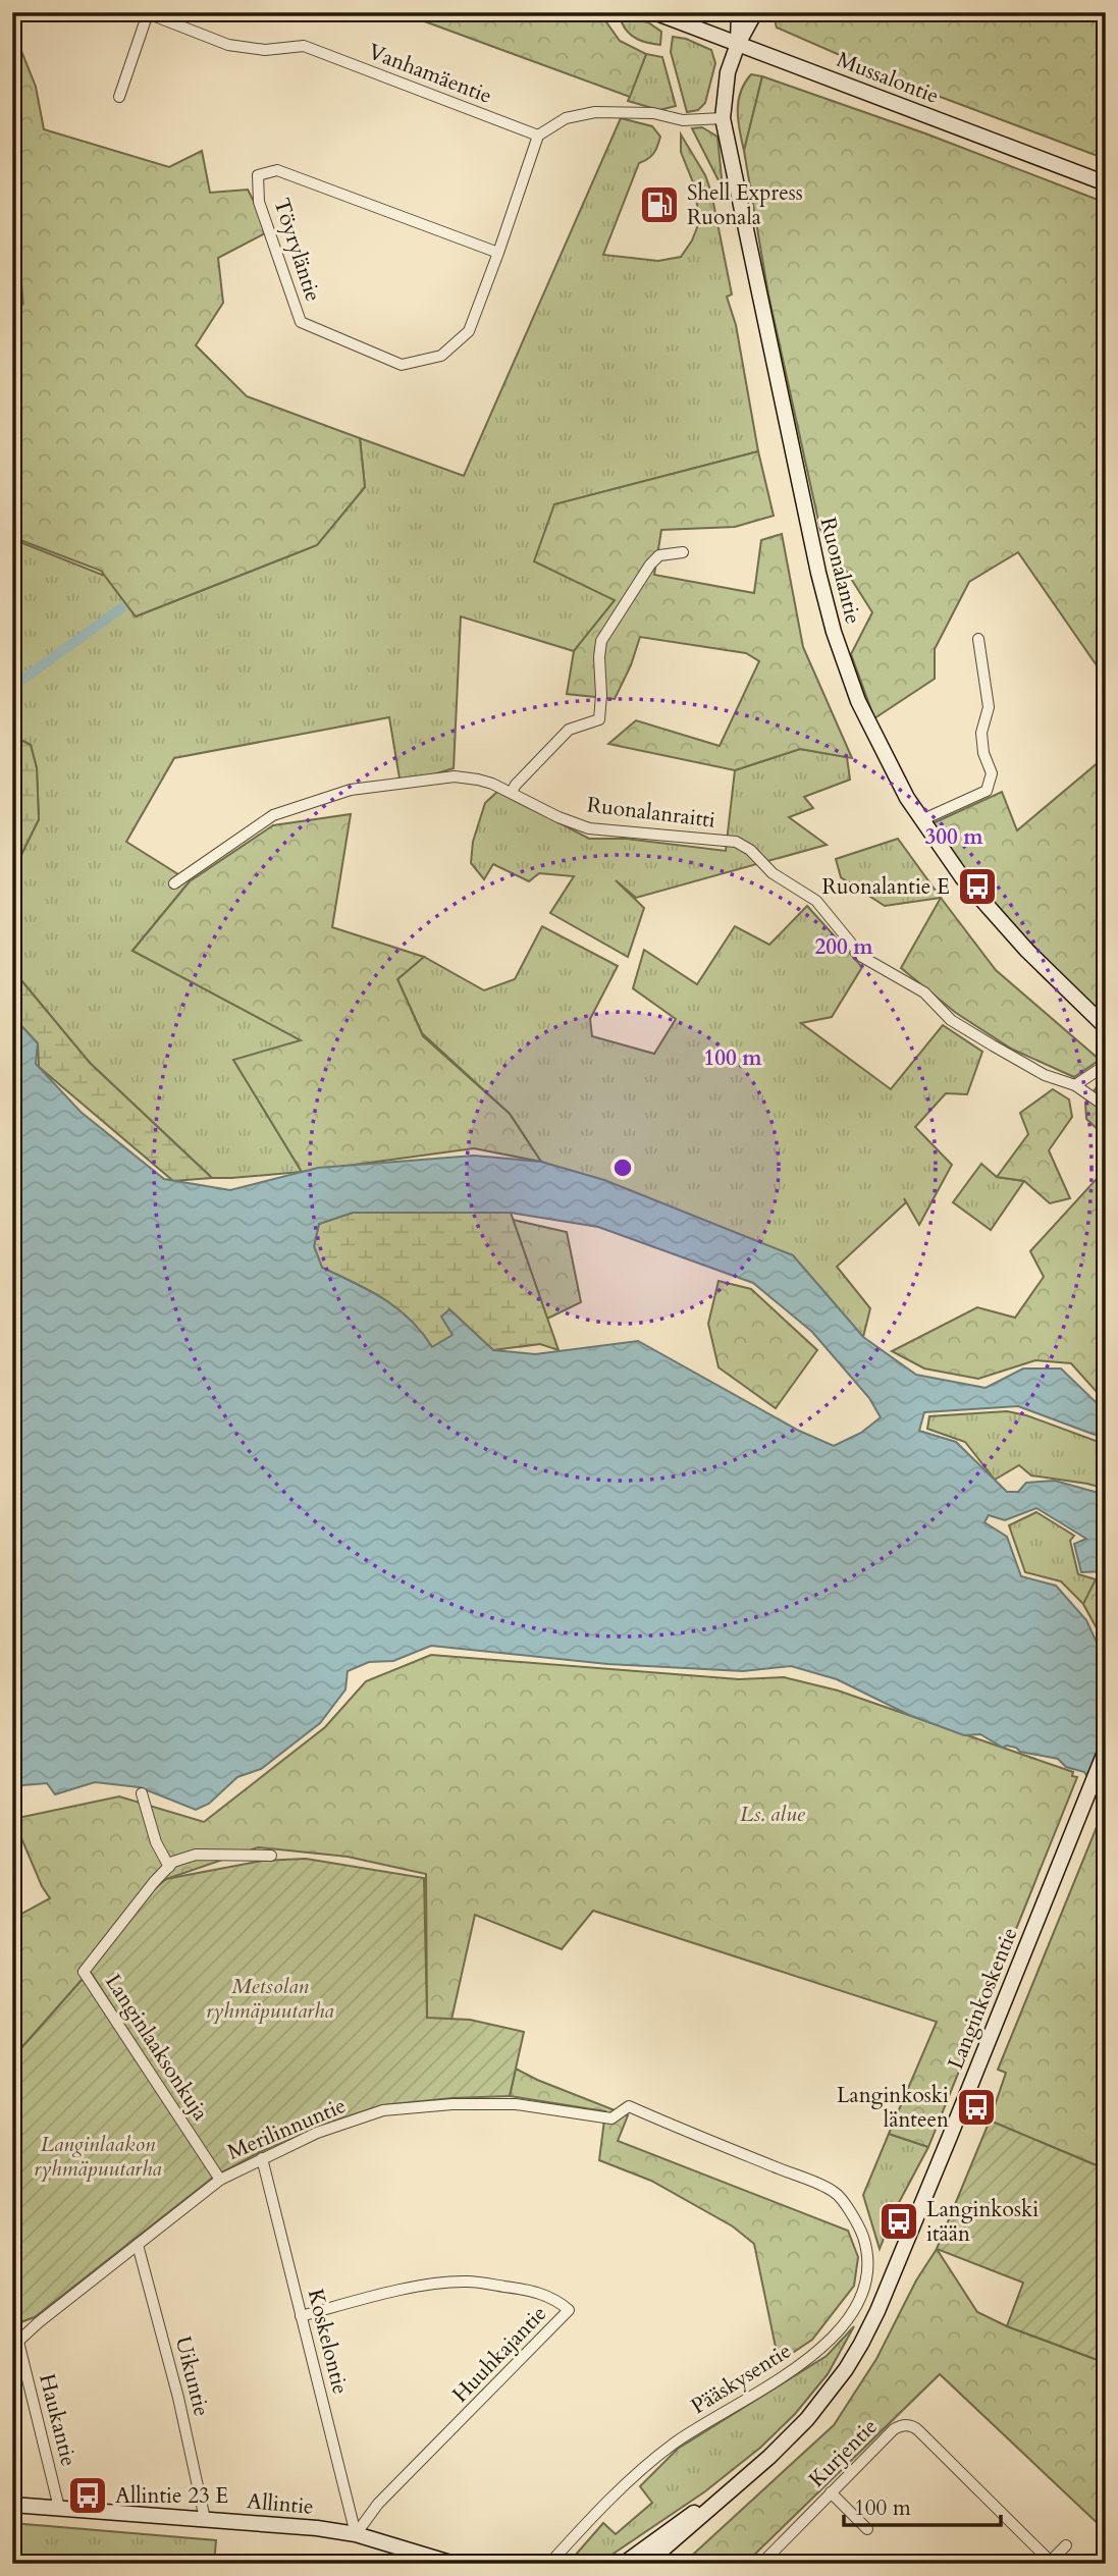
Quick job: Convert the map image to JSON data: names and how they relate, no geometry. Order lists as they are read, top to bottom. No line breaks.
{"streets":{"street":["Vanhamäentie","Mussalontie","Töyryläntie","Ruonalantie","Ruonalanraitti","Langinkoskentie","Langinlaaksonkuja","Merilinnuntie","Koskelontie","Huuhkajantie","Uikuntie","Pääskysentie","Haukantie","Kurjentie","Allintie"]},"crossings":[["Vanhamäentie","Töyryläntie"],["Mussalontie","Ruonalantie"],["Langinlaaksonkuja","Merilinnuntie"],["Merilinnuntie","Koskelontie"],["Merilinnuntie","Uikuntie"],["Merilinnuntie","Pääskysentie"],["Merilinnuntie","Haukantie"],["Koskelontie","Huuhkajantie"],["Koskelontie","Allintie"],["Huuhkajantie","Allintie"],["Uikuntie","Allintie"],["Haukantie","Allintie"]],"parks":["Ls. alue","Metsolan ryhmäpuutarha","Langinlaakon ryhmäpuutarha"],"places":{"fuel station":["Shell Express Ruonala"],"bus stop":["Ruonalantie E","Langinkoski länteen","Langinkoski itään","Allintie 23 E"]},"scale_bar":"100 m","rings":["300 m","200 m","100 m"]}
